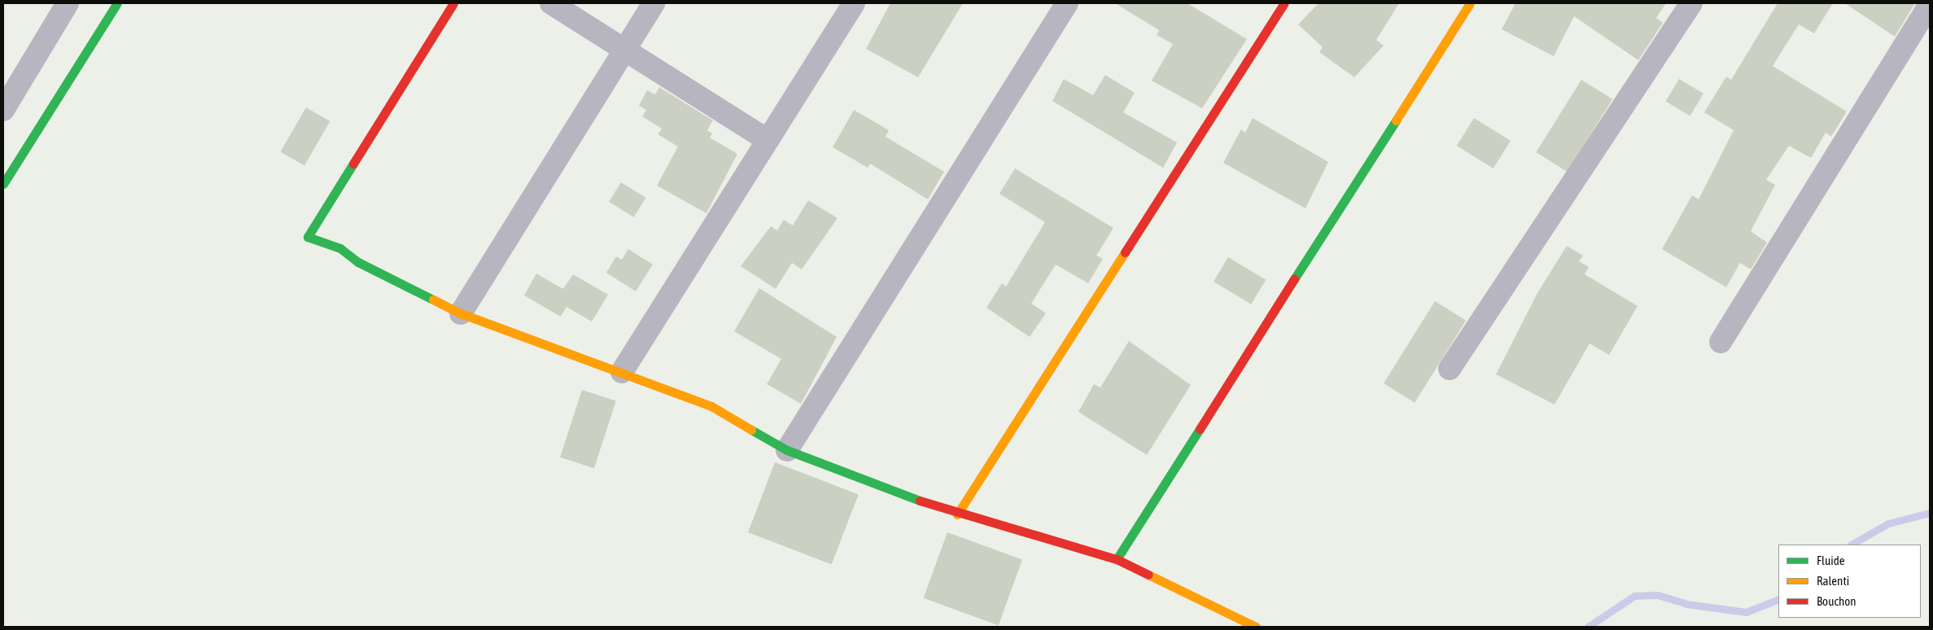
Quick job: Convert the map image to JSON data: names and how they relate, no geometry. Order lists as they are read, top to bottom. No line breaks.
{"legend":["Fluide","Ralenti","Bouchon"]}
